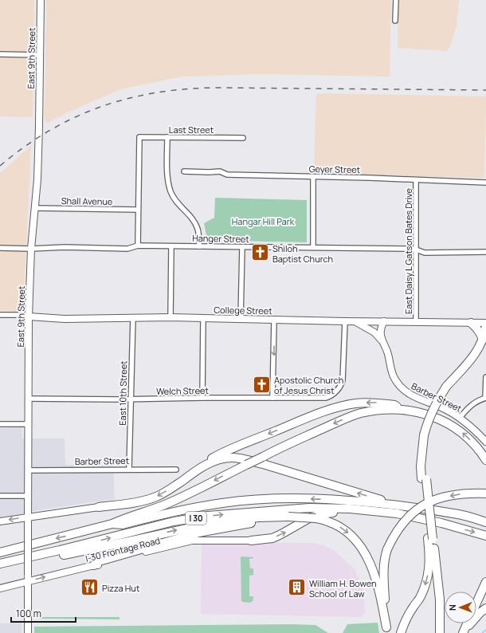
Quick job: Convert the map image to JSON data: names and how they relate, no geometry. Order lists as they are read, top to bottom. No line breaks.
{"streets":{"highway":["I 30"],"main road":["East 9th Street","College Street","Barber Street","I-30 Frontage Road"],"street":["Last Street","Geyer Street","Shall Avenue","Hanger Street","East Daisy L Gatson Bates Drive","Welch Street","East 10th Street"]},"crossings":[["East 9th Street","Shall Avenue"],["East 9th Street","Hanger Street"],["East 9th Street","College Street"],["East 9th Street","Welch Street"],["East 9th Street","Barber Street"],["East 9th Street","I-30 Frontage Road"],["Last Street","Shall Avenue"],["Geyer Street","East Daisy L Gatson Bates Drive"],["Hanger Street","East Daisy L Gatson Bates Drive"],["East Daisy L Gatson Bates Drive","College Street"],["College Street","Welch Street"],["College Street","East 10th Street"],["College Street","Barber Street"],["Welch Street","East 10th Street"],["East 10th Street","Barber Street"]],"parks":["Hangar Hill Park"],"places":{"church":["Shiloh Baptist Church","Apostolic Church of Jesus Christ"],"restaurant":["Pizza Hut"],"building":["William H. Bowen School of Law"]},"scale_bar":"100 m","north":"left"}
